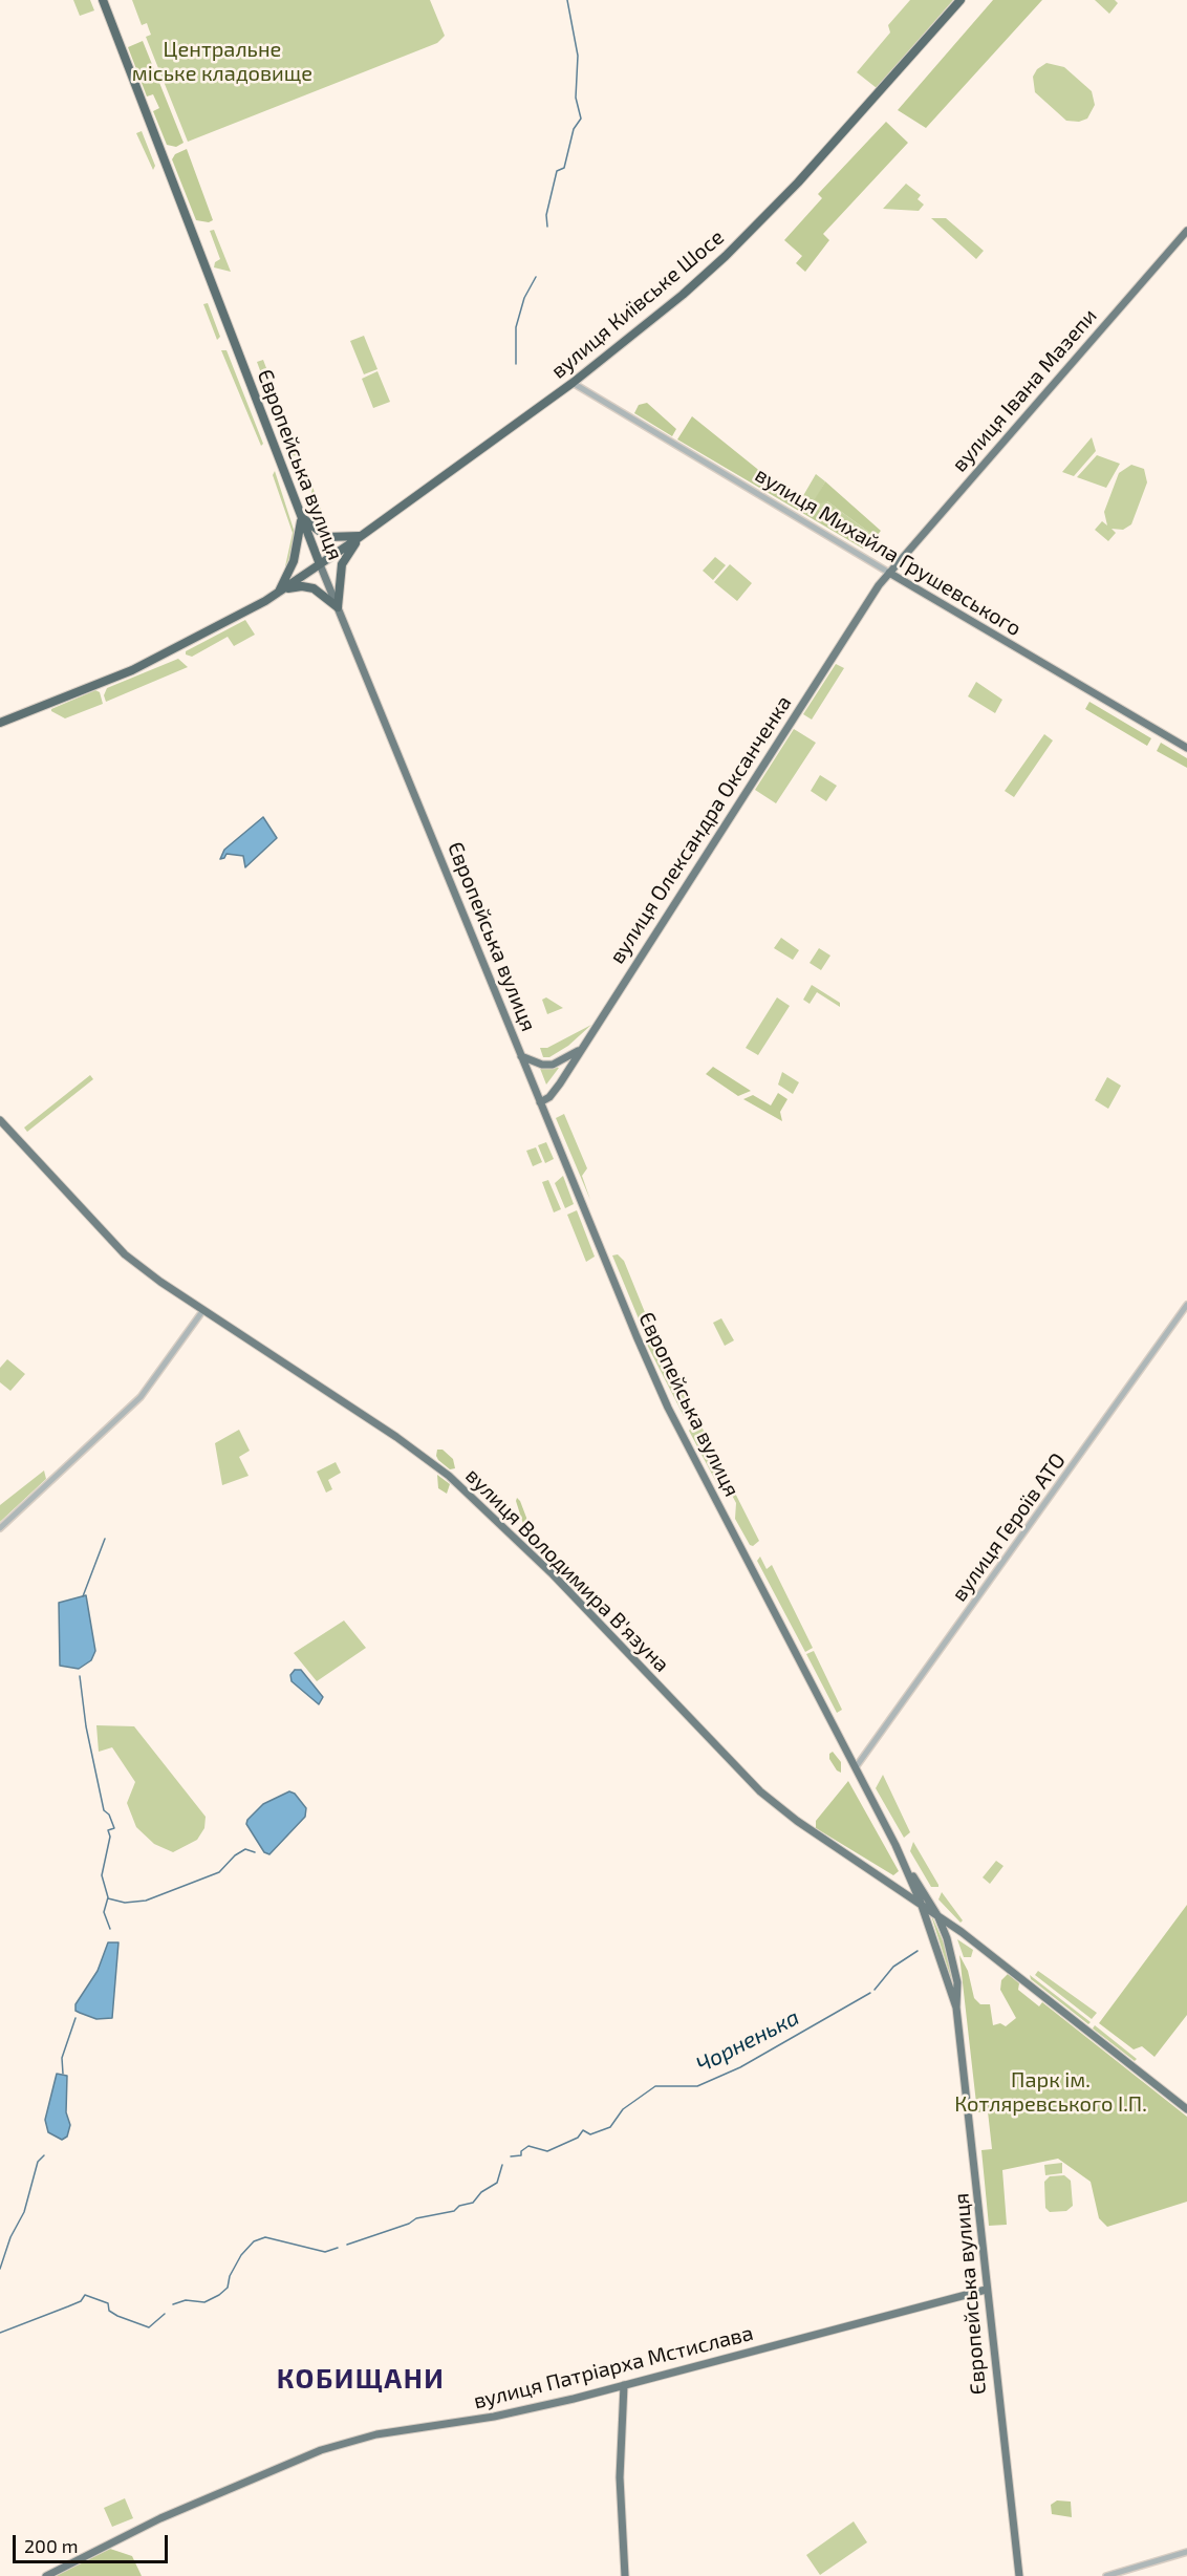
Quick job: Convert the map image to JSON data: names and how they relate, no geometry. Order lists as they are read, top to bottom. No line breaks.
{"streets":{"highway":["вулиця Київське Шосе","Європейська вулиця"],"main road":["вулиця Івана Мазепи","вулиця Михайла Грушевського","вулиця Олександра Оксанченка","вулиця Володимира В'язуна","вулиця Патріарха Мстислава"],"street":["вулиця Героїв АТО"]},"crossings":[["вулиця Київське Шосе","Європейська вулиця"],["вулиця Київське Шосе","вулиця Михайла Грушевського"],["вулиця Івана Мазепи","вулиця Михайла Грушевського"],["вулиця Івана Мазепи","вулиця Олександра Оксанченка"],["Європейська вулиця","вулиця Олександра Оксанченка"],["Європейська вулиця","вулиця Героїв АТО"],["Європейська вулиця","вулиця Володимира В'язуна"],["Європейська вулиця","вулиця Патріарха Мстислава"],["вулиця Михайла Грушевського","вулиця Олександра Оксанченка"]],"districts":["КОБИЩАНИ"],"water":["Чорненька"],"parks":["Центральне міське кладовище","Парк ім. Котляревського І.П."],"scale_bar":"200 m"}
